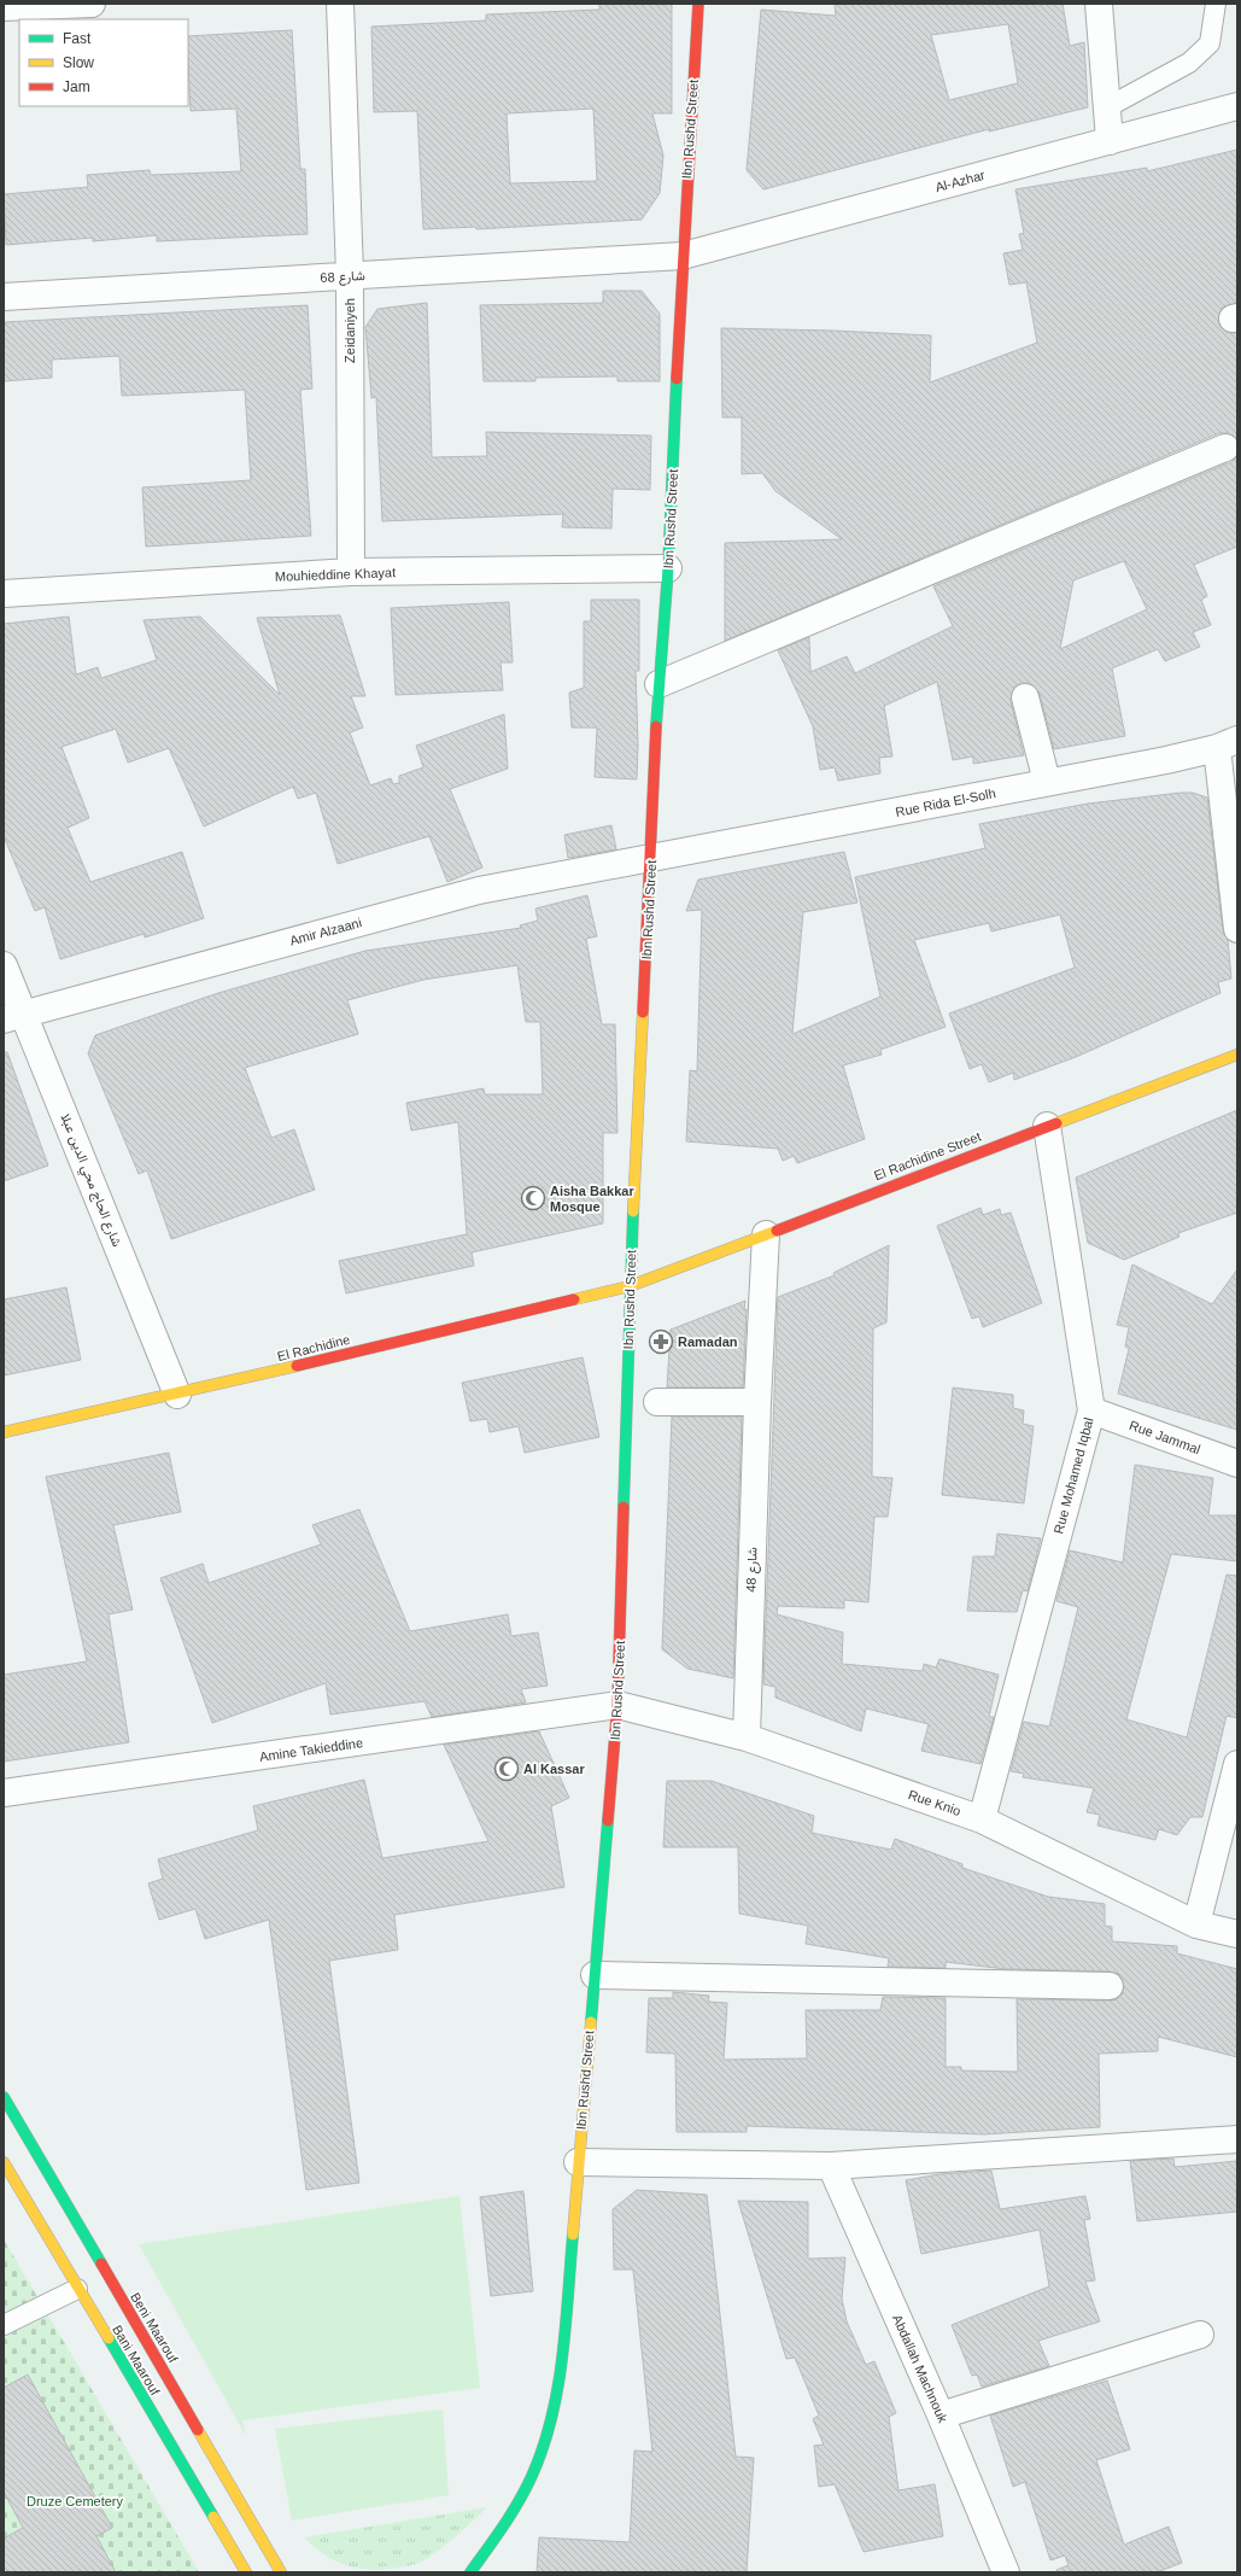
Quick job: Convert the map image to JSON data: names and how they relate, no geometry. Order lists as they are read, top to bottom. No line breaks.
{"streets":{"street":["Ibn Rushd Street","Al-Azhar","شارع 68","Zeidaniyeh","Mouhieddine Khayat","Rue Rida El-Solh","Amir Alzaani","El Rachidine Street","شارع الحاج محي الدين عبلا","El Rachidine","Rue Jammal","Rue Mohamed Iqbal","شارع 48","Amine Takieddine","Rue Knio","Beni Maarouf","Bani Maarouf","Abdallah Machnouk"]},"crossings":[["Ibn Rushd Street","Al-Azhar"],["Ibn Rushd Street","شارع 68"],["Ibn Rushd Street","Mouhieddine Khayat"],["Ibn Rushd Street","Rue Rida El-Solh"],["Ibn Rushd Street","Amir Alzaani"],["Ibn Rushd Street","El Rachidine Street"],["Ibn Rushd Street","El Rachidine"],["Ibn Rushd Street","Amine Takieddine"],["Ibn Rushd Street","Rue Knio"],["Al-Azhar","شارع 68"],["شارع 68","Zeidaniyeh"],["Zeidaniyeh","Mouhieddine Khayat"],["Rue Rida El-Solh","Amir Alzaani"],["Amir Alzaani","شارع الحاج محي الدين عبلا"],["El Rachidine Street","El Rachidine"],["El Rachidine Street","Rue Mohamed Iqbal"],["El Rachidine Street","شارع 48"],["شارع الحاج محي الدين عبلا","El Rachidine"],["Rue Jammal","Rue Mohamed Iqbal"],["Rue Mohamed Iqbal","Rue Knio"],["شارع 48","Rue Knio"],["Amine Takieddine","Rue Knio"]],"parks":["Druze Cemetery"],"places":{"mosque":["Aisha Bakkar Mosque","Al Kassar"],"pharmacy":["Ramadan"]},"legend":["Fast","Slow","Jam"]}
